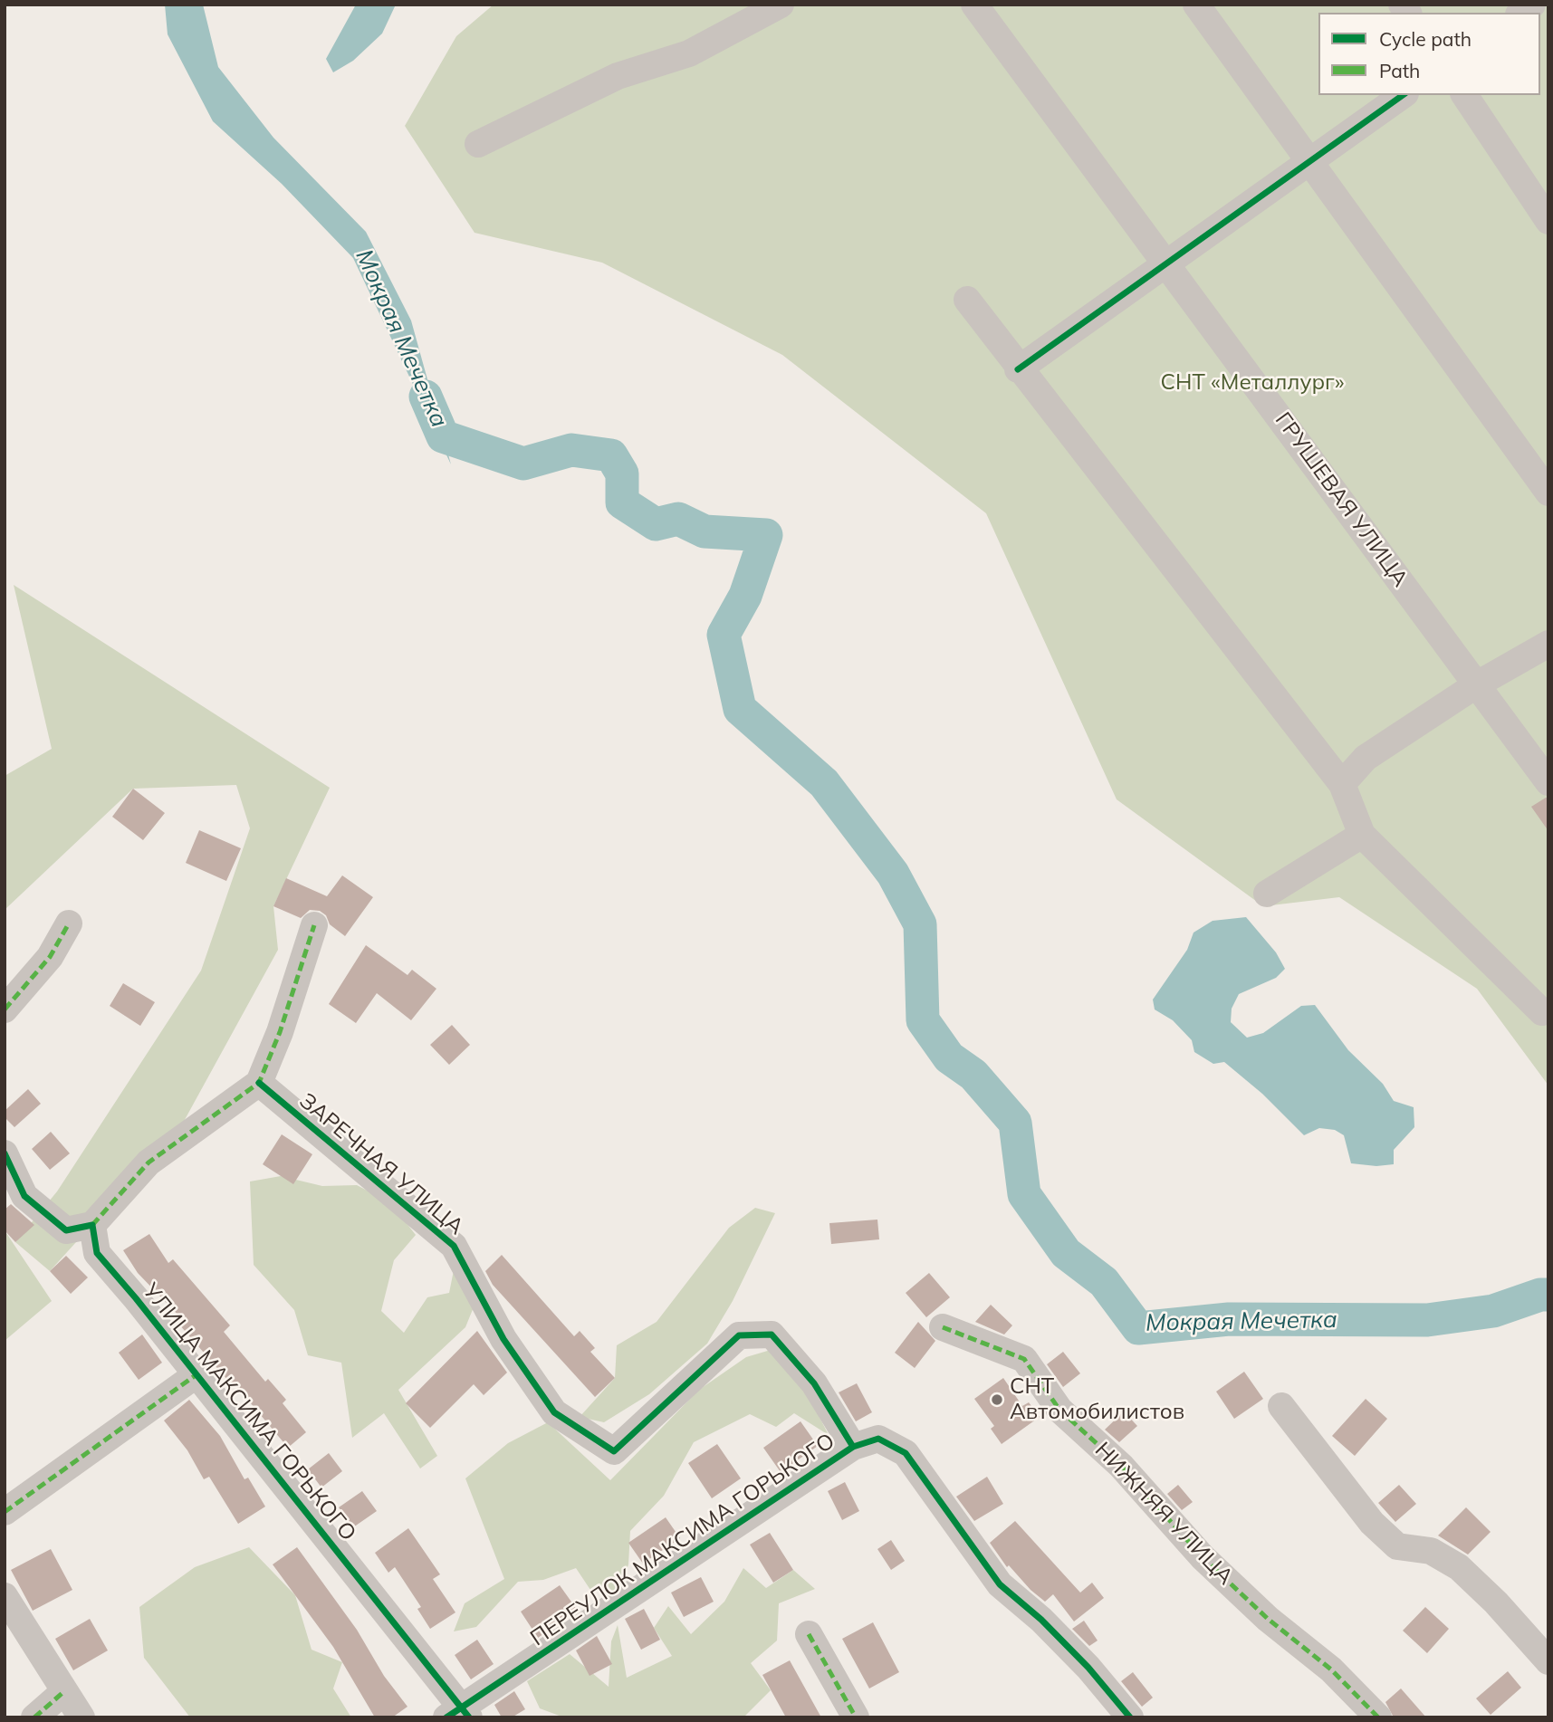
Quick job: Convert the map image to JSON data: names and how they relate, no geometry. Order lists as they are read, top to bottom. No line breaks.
{"streets":{"street":["ГРУШЕВАЯ УЛИЦА","ЗАРЕЧНАЯ УЛИЦА","УЛИЦА МАКСИМА ГОРЬКОГО","НИЖНЯЯ УЛИЦА","ПЕРЕУЛОК МАКСИМА ГОРЬКОГО"]},"crossings":[["ЗАРЕЧНАЯ УЛИЦА","ПЕРЕУЛОК МАКСИМА ГОРЬКОГО"],["УЛИЦА МАКСИМА ГОРЬКОГО","ПЕРЕУЛОК МАКСИМА ГОРЬКОГО"]],"water":["Мокрая Мечетка"],"parks":["СНТ «Металлург»"],"places":["СНТ Автомобилистов"],"legend":["Cycle path","Path"]}
